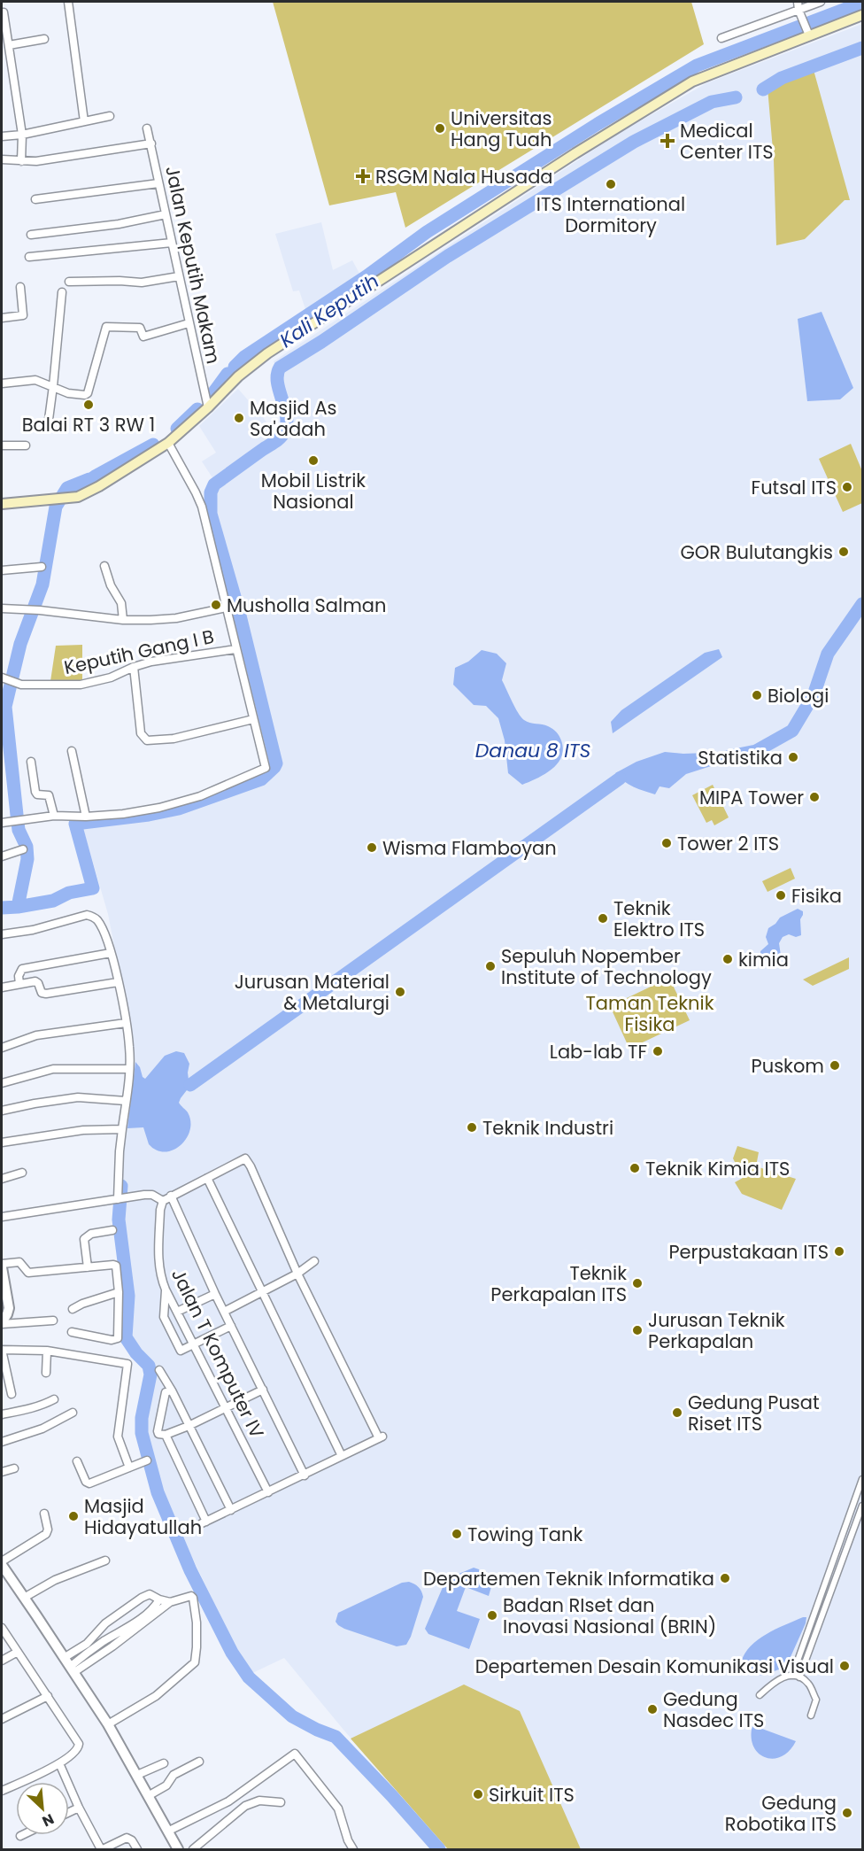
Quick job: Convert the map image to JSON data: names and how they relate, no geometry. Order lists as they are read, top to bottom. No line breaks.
{"streets":{"street":["Jalan Keputih Makam","Keputih Gang I B","Jalan T Komputer IV"]},"water":["Kali Keputih","Danau 8 ITS"],"parks":["Taman Teknik Fisika"],"places":{"other":["Universitas Hang Tuah","ITS International Dormitory","Balai RT 3 RW 1","Masjid As Sa'adah","Mobil Listrik Nasional","Futsal ITS","GOR Bulutangkis","Musholla Salman","Biologi","Statistika","MIPA Tower","Tower 2 ITS","Wisma Flamboyan","Fisika","Teknik Elektro ITS","kimia","Sepuluh Nopember Institute of Technology","Jurusan Material & Metalurgi","Lab-lab TF","Puskom","Teknik Industri","Teknik Kimia ITS","Perpustakaan ITS","Teknik Perkapalan ITS","Jurusan Teknik Perkapalan","Gedung Pusat Riset ITS","Masjid Hidayatullah","Towing Tank","Departemen Teknik Informatika","Badan RIset dan Inovasi Nasional (BRIN)","Departemen Desain Komunikasi Visual","Gedung Nasdec ITS","Sirkuit ITS","Gedung Robotika ITS"],"health":["Medical Center ITS","RSGM Nala Husada"]},"north":"bottom right"}
